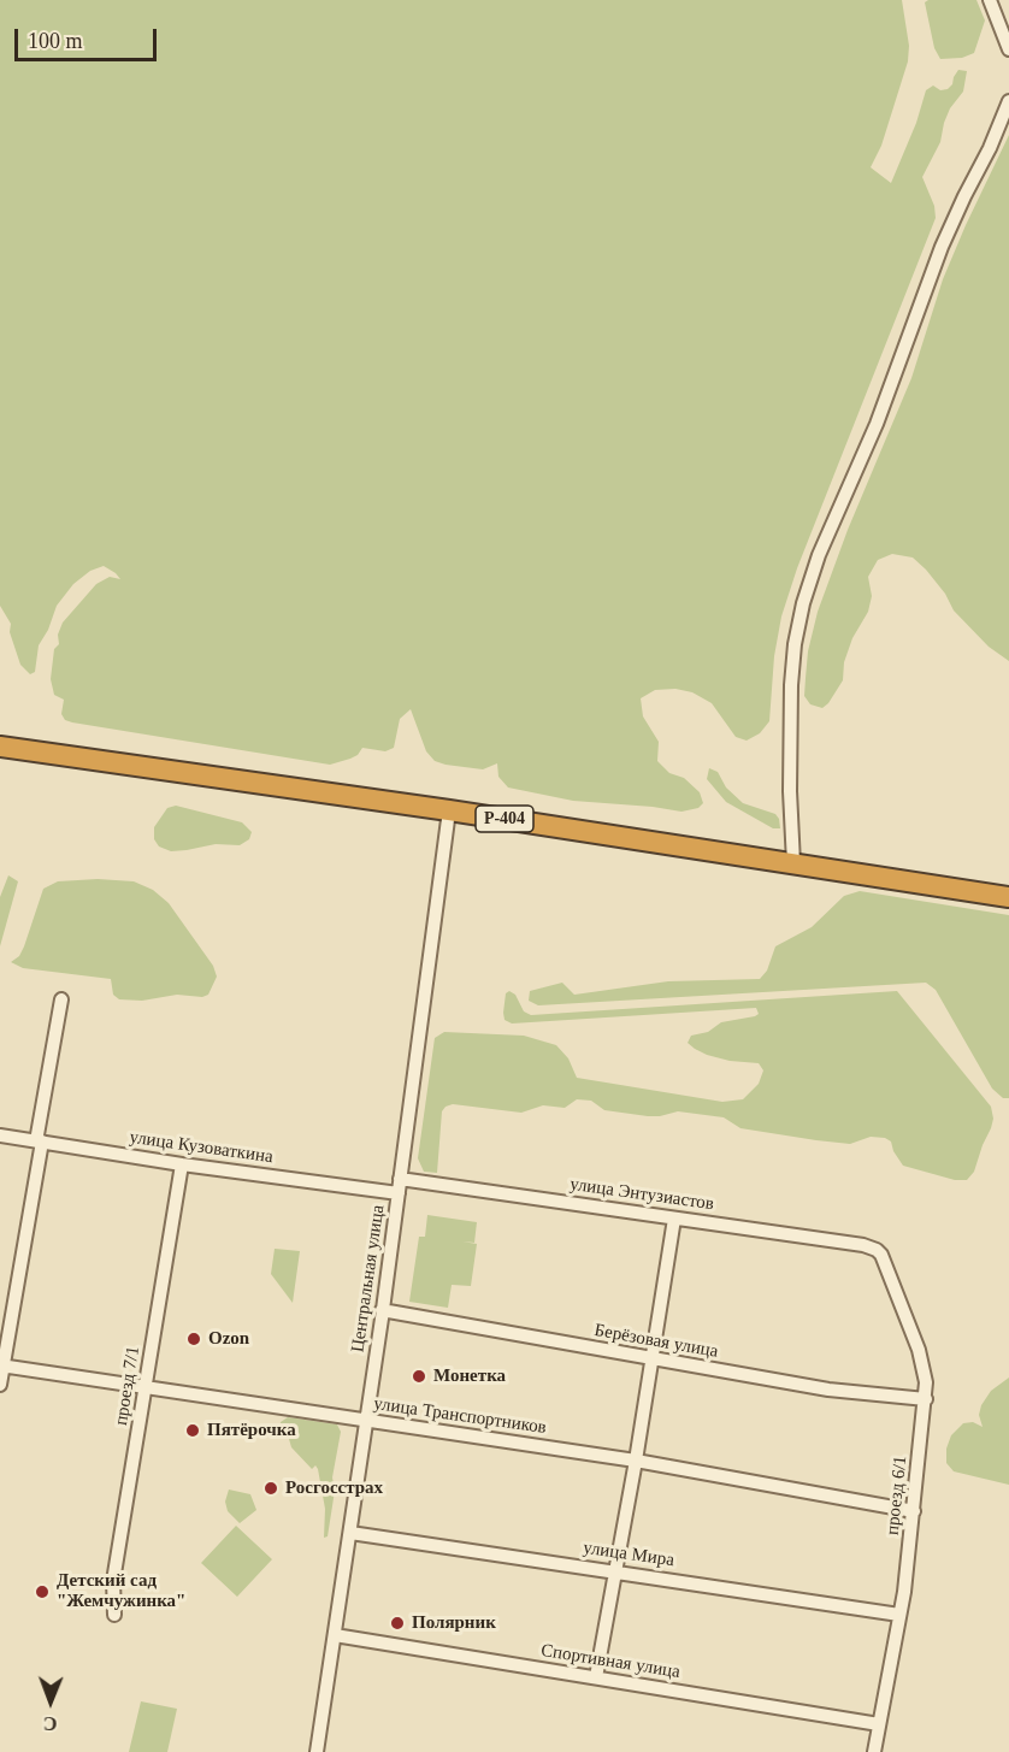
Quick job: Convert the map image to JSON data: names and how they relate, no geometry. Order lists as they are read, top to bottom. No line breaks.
{"streets":{"highway":["Р-404"],"street":["улица Кузоваткина","улица Энтузиастов","Центральная улица","Берёзовая улица","проезд 7/1","улица Транспортников","проезд 6/1","улица Мира","Спортивная улица"]},"crossings":[["Р-404","Центральная улица"],["улица Кузоваткина","улица Энтузиастов"],["улица Кузоваткина","Центральная улица"],["улица Кузоваткина","проезд 7/1"],["улица Энтузиастов","Центральная улица"],["улица Энтузиастов","проезд 6/1"],["Центральная улица","Берёзовая улица"],["Центральная улица","улица Транспортников"],["Центральная улица","улица Мира"],["Центральная улица","Спортивная улица"],["Берёзовая улица","проезд 6/1"],["проезд 7/1","улица Транспортников"],["улица Транспортников","проезд 6/1"],["проезд 6/1","улица Мира"],["проезд 6/1","Спортивная улица"]],"places":["Ozon","Монетка","Пятёрочка","Росгосстрах","Детский сад \"Жемчужинка\"","Полярник"],"scale_bar":"100 m","north":"bottom"}
